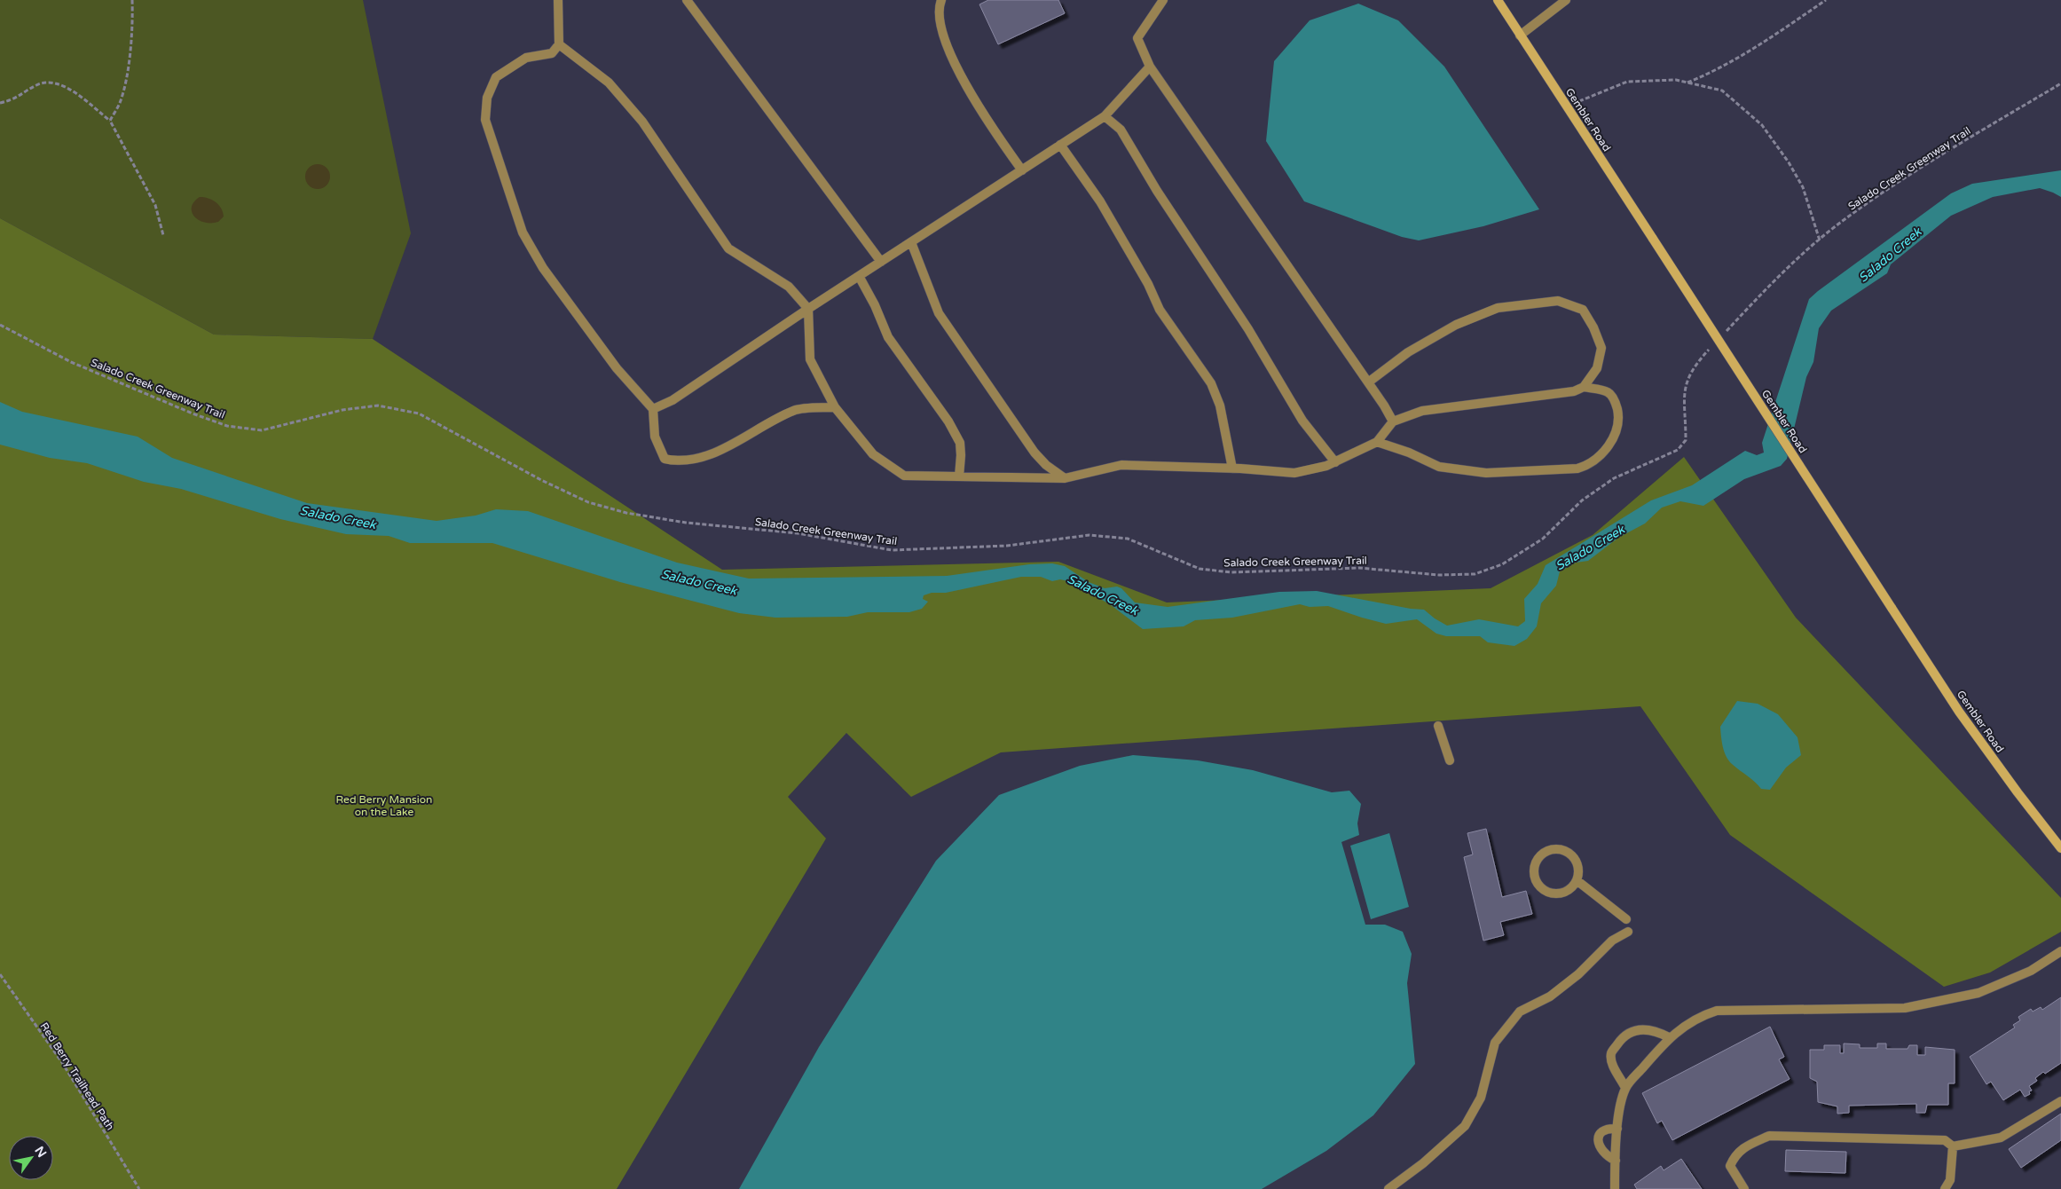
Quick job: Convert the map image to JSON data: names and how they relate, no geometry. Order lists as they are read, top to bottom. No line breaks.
{"streets":{"main road":["Gembler Road"],"path":["Salado Creek Greenway Trail","Red Berry Trailhead Path"]},"water":["Salado Creek"],"parks":["Red Berry Mansion on the Lake"],"north":"top right"}
